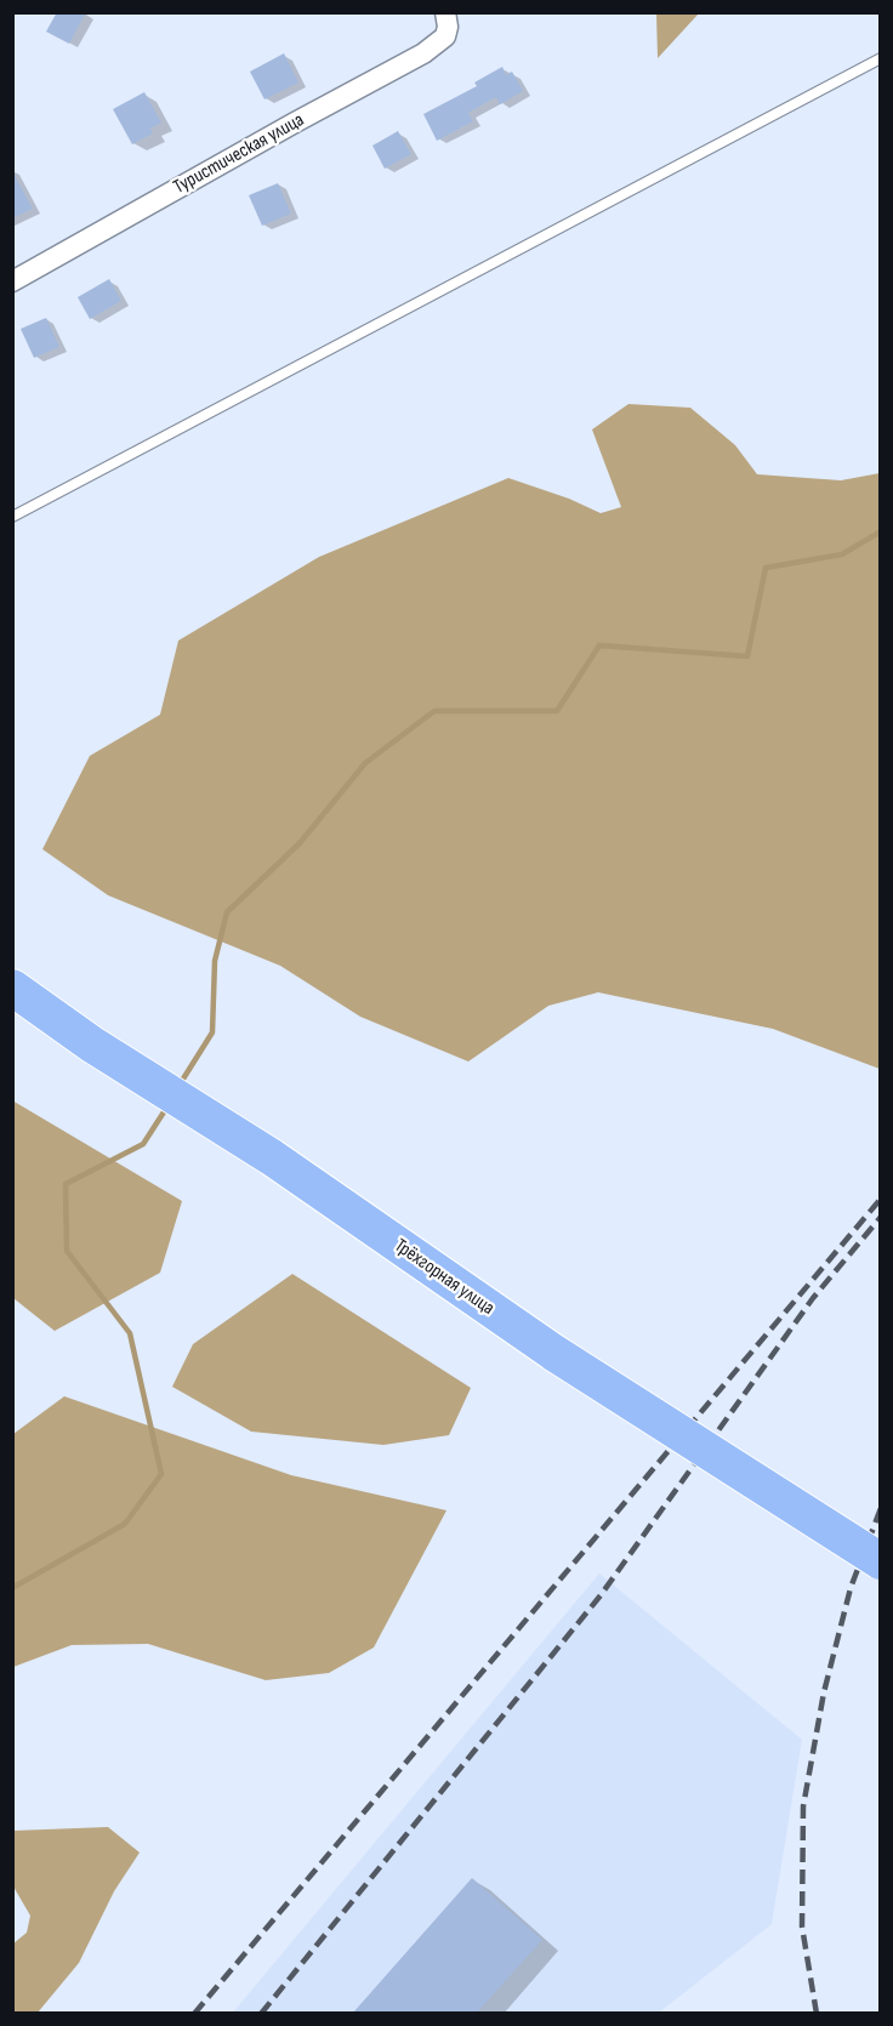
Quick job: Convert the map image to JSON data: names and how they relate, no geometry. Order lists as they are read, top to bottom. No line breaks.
{"streets":{"highway":["Трёхгорная улица"],"street":["Туристическая улица"]}}
